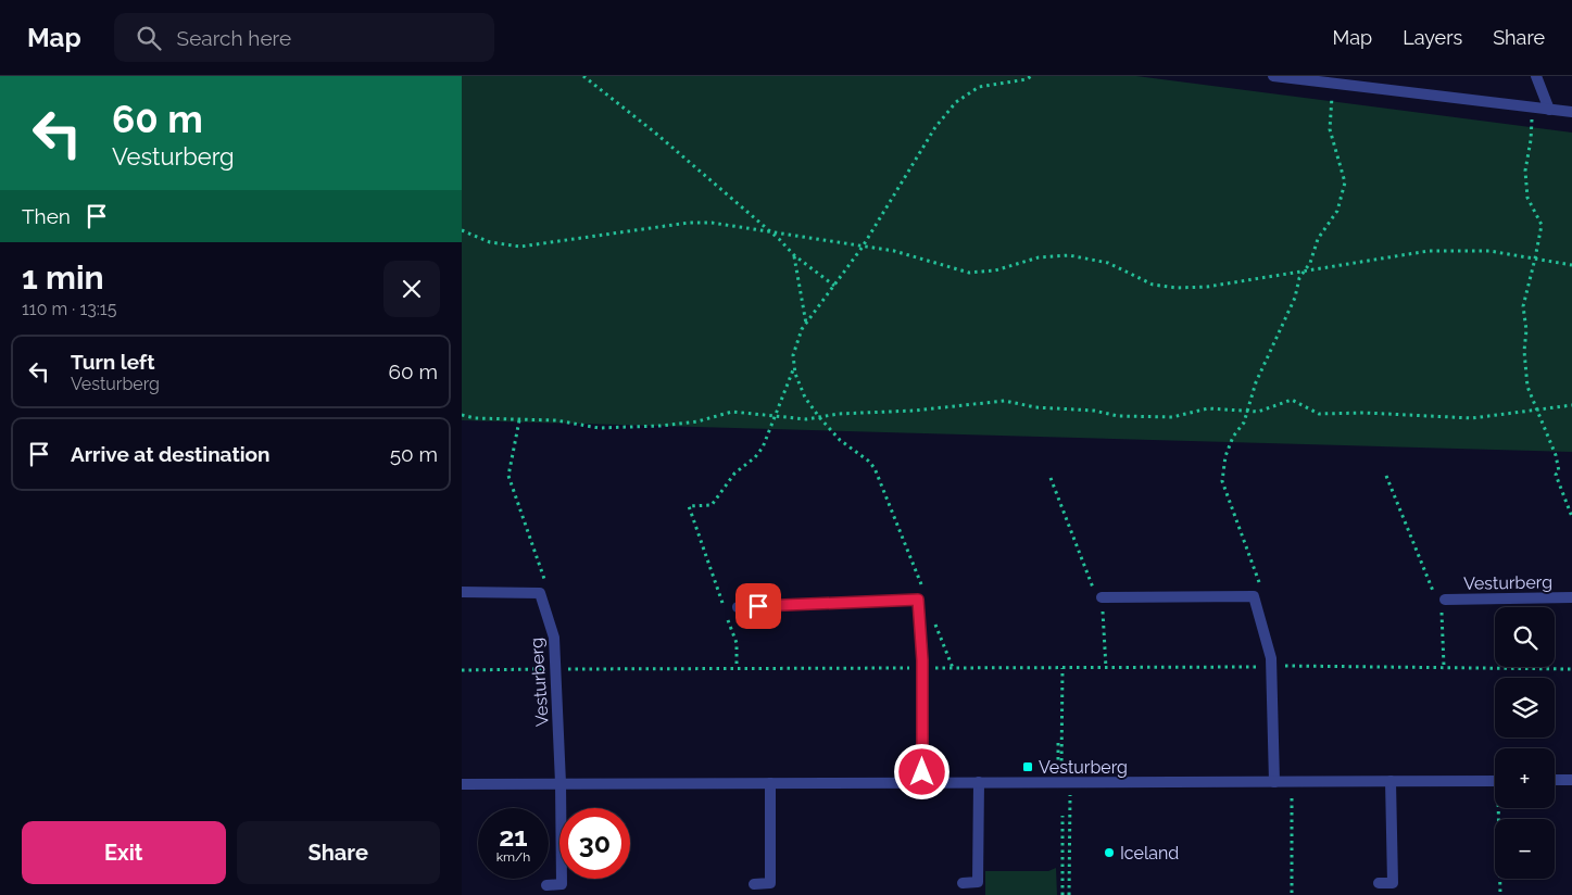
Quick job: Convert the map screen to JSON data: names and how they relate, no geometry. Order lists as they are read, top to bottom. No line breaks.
{"streets":{"street":["Vesturberg"]},"places":{"transit":["Vesturberg"],"other":["Iceland"]},"page":{"header":"Map","search":"Search here","nav":["Map","Layers","Share"],"turn":["60 m","Vesturberg"],"then":"Then","heading":["1 min","110 m · 13:15"],"list":[{"name":"Turn left","note":"Vesturberg","value":"60 m"},{"name":"Arrive at destination","value":"50 m"}],"map_buttons":["+","−"],"speed":"21 km/h","limit":"30","buttons":["Exit","Share"]}}
